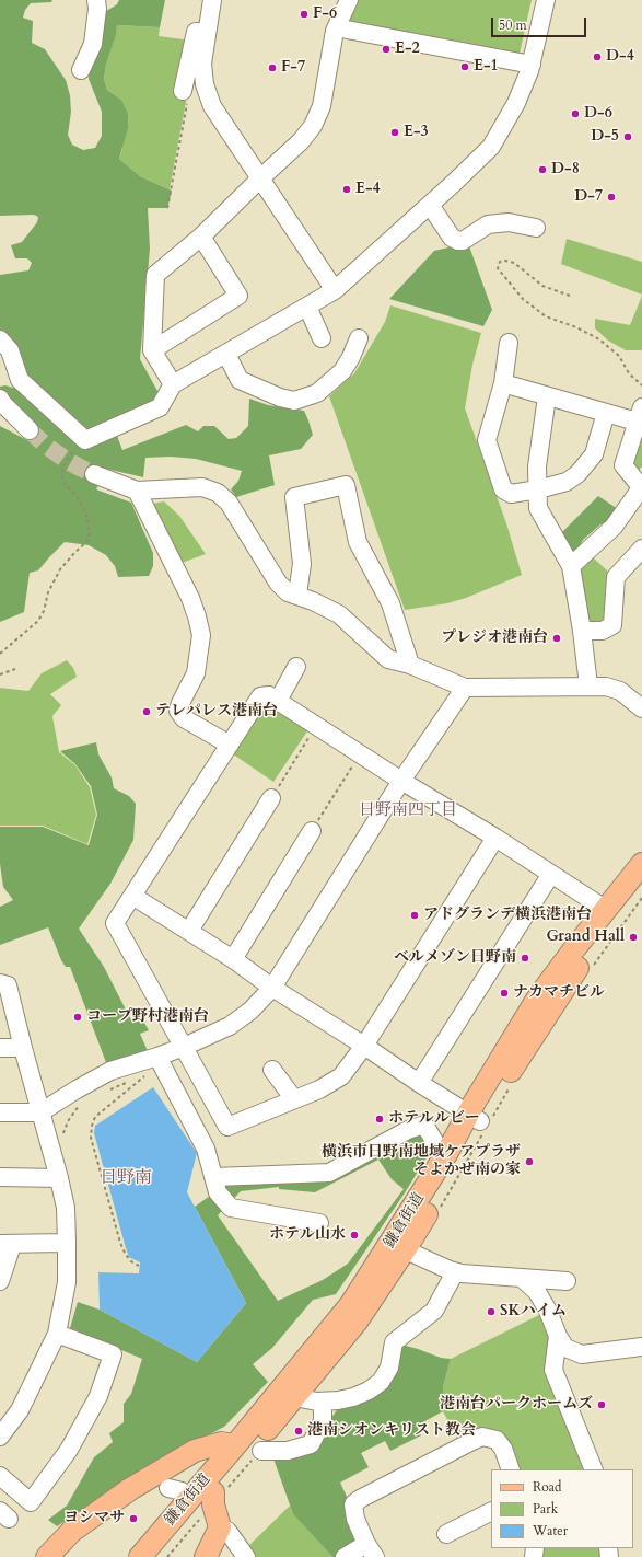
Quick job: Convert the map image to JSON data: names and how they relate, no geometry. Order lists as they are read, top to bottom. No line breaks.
{"streets":{"main road":["鎌倉街道"]},"districts":["日野南四丁目","日野南"],"places":["F-6","E-2","D-4","E-1","F-7","D-6","E-3","D-5","D-8","E-4","D-7","プレジオ港南台","テレパレス港南台","アドグランデ横浜港南台","Grand Hall","ベルメゾン日野南","ナカマチビル","コープ野村港南台","ホテルルビー","横浜市日野南地域ケアプラザ そよかぜ南の家","ホテル山水","SKハイム","港南台パークホームズ","港南シオンキリスト教会","ヨシマサ"],"legend":["Road","Park","Water"],"scale_bar":"50 m"}
